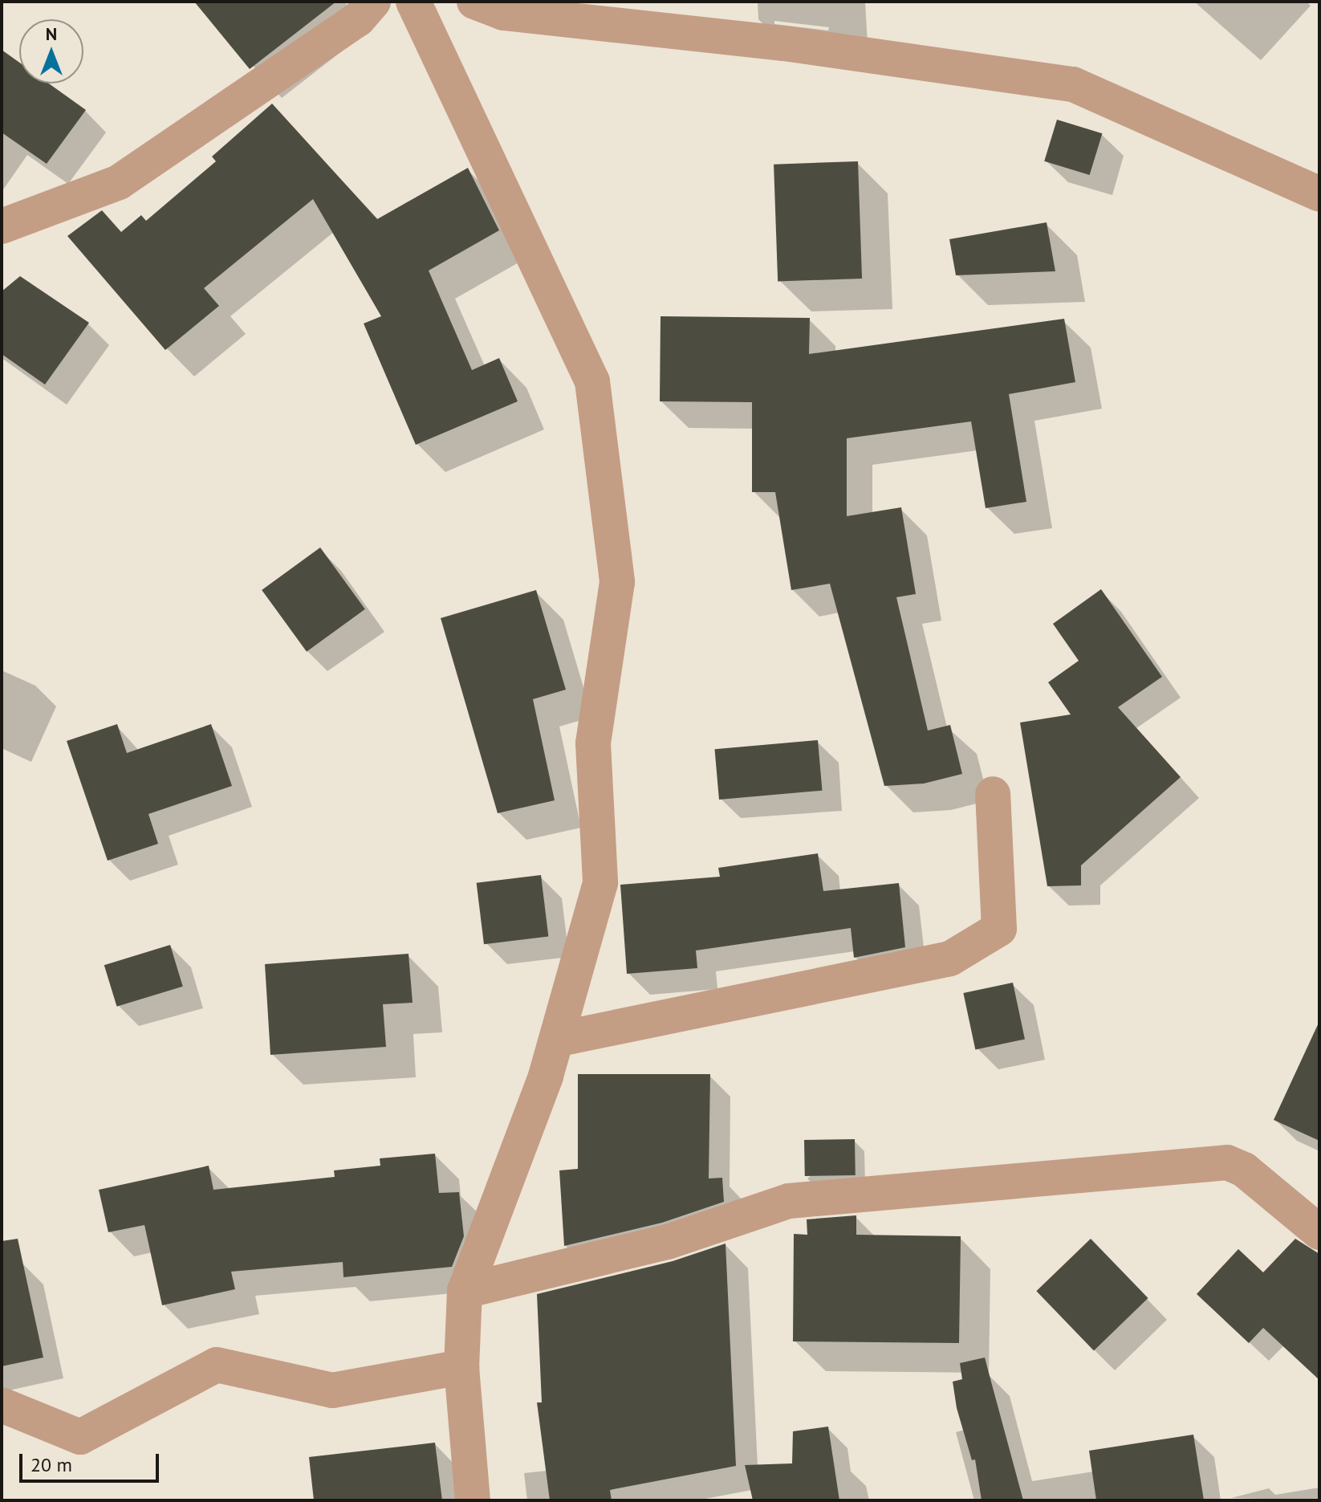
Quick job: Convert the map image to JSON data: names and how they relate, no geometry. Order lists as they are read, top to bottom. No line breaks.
{"scale_bar":"20 m","north":"top"}
